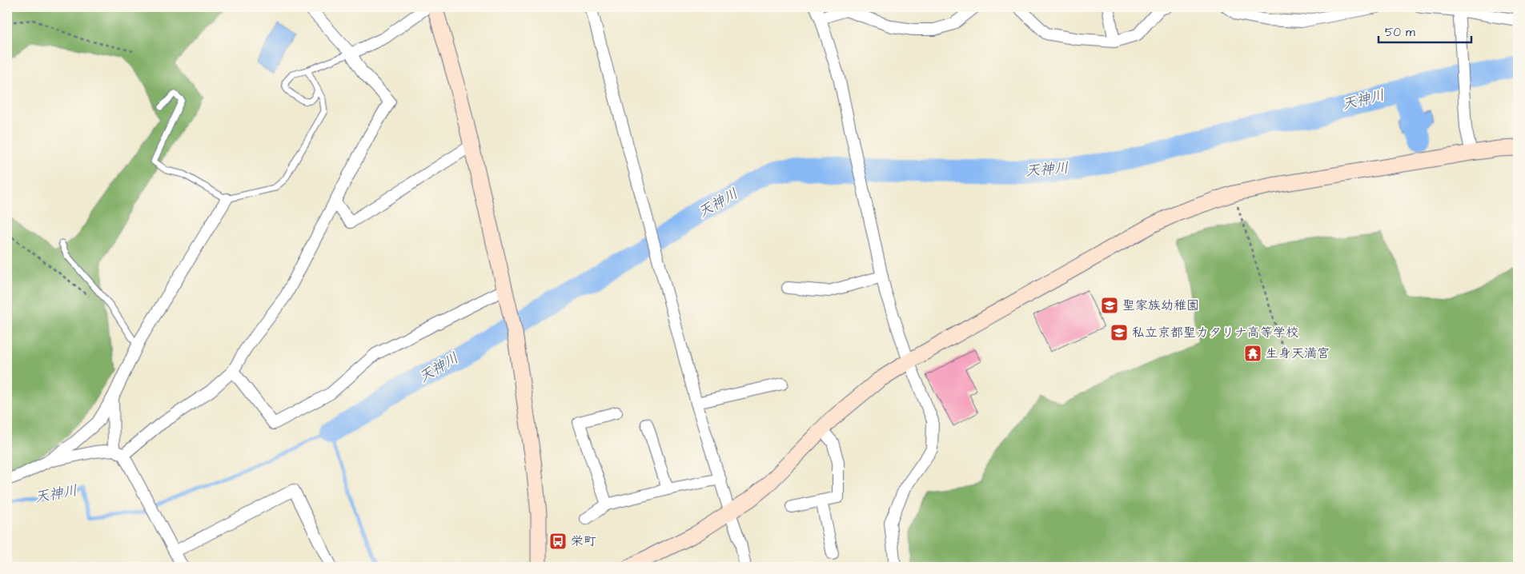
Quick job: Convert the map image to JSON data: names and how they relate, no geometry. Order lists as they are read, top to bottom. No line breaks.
{"water":["天神川"],"places":{"school or university":["聖家族幼稚園","私立京都聖カタリナ高等学校"],"temple":["生身天満宮"],"bus stop":["栄町"]},"scale_bar":"50 m"}
